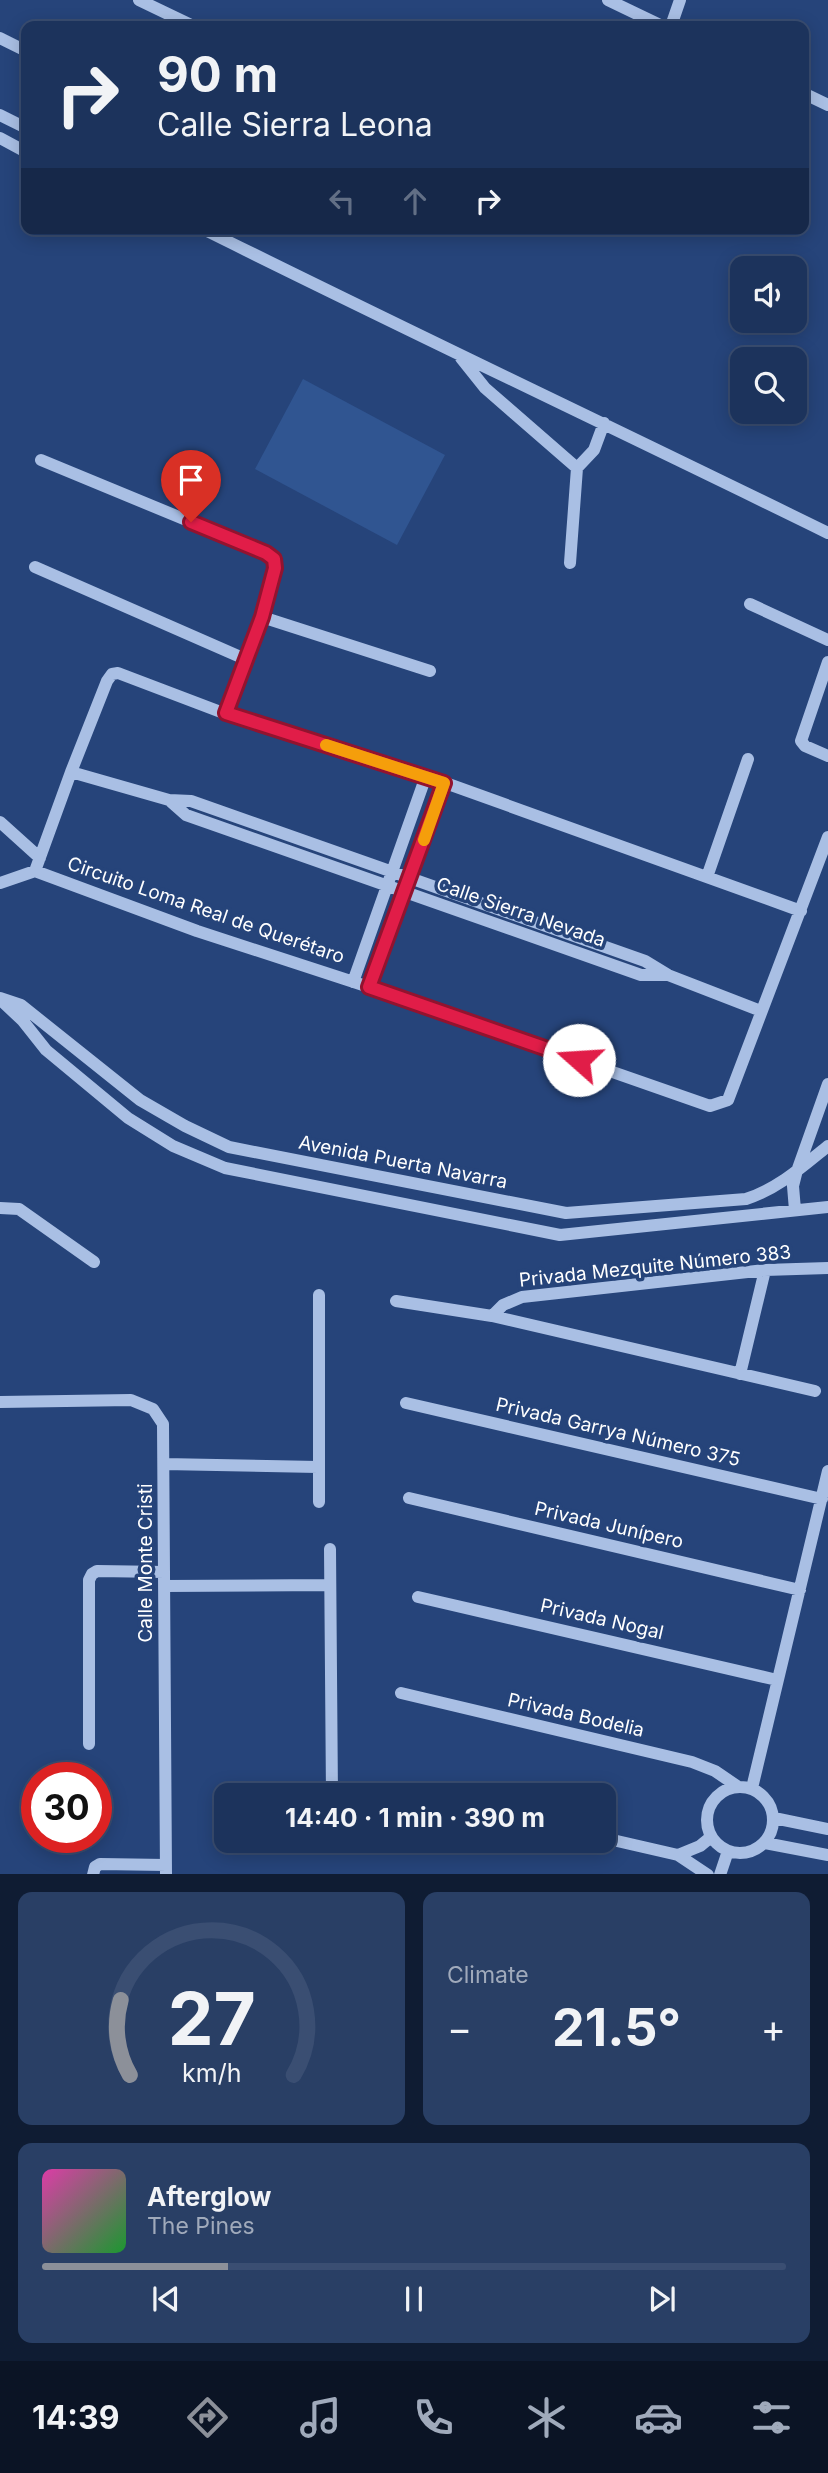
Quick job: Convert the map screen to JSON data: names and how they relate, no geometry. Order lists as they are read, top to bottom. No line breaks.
{"streets":{"street":["Circuito Loma Real de Querétaro","Calle Sierra Nevada","Avenida Puerta Navarra","Privada Mezquite Número 383","Privada Garrya Número 375","Privada Junípero","Calle Monte Cristi","Privada Nogal","Privada Bodelia"]},"crossings":[["Circuito Loma Real de Querétaro","Calle Sierra Nevada"]],"page":{"turn":["90 m","Calle Sierra Leona"],"limit":"30","trip":"14:40 · 1 min · 390 m","tile":"Climate","heat":["−","21.5°","+"],"song":["Afterglow","The Pines"],"tabs":"14:39","gauge":["27","km/h"]}}
